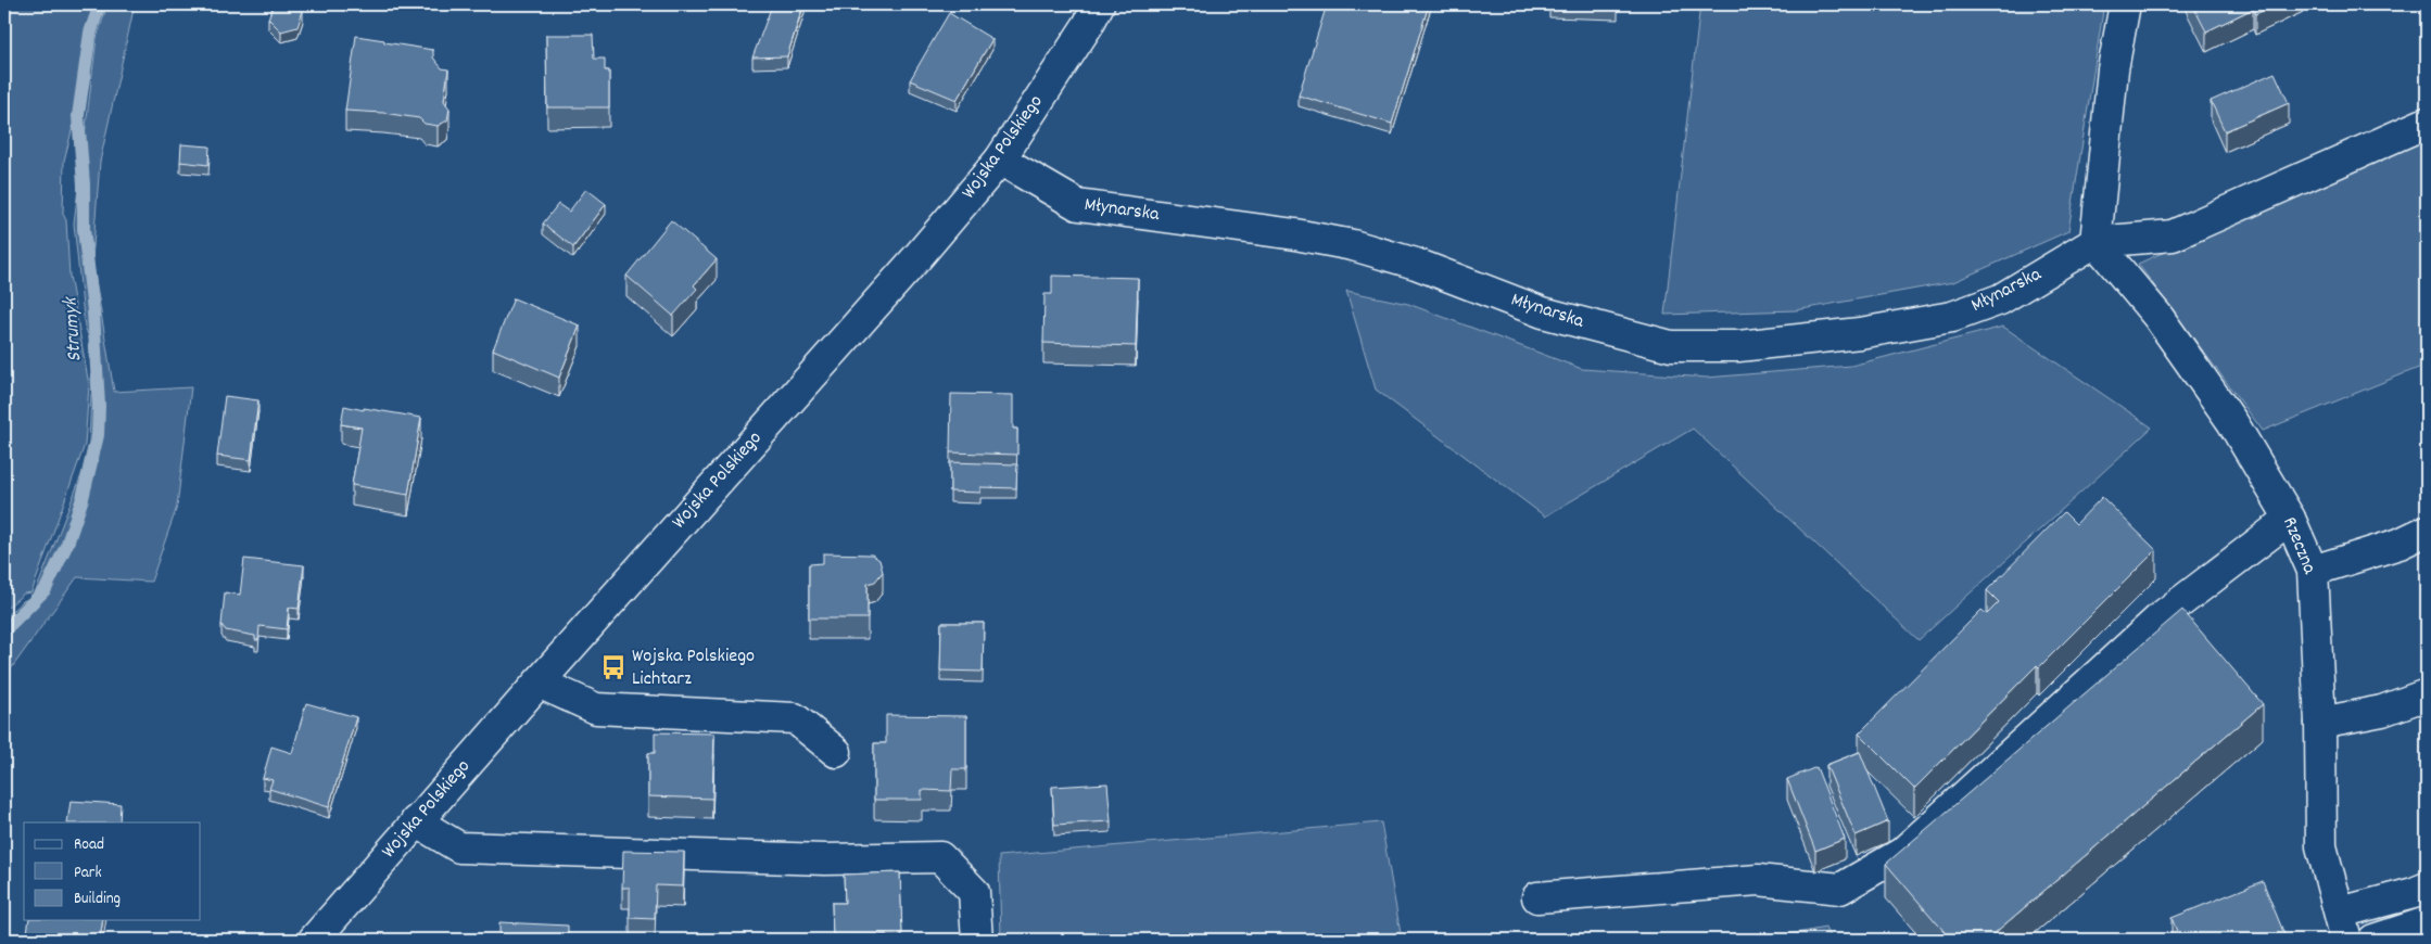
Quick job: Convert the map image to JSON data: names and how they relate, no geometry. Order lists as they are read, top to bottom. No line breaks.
{"streets":{"street":["Wojska Polskiego","Młynarska","Rzeczna"]},"crossings":[["Wojska Polskiego","Młynarska"],["Młynarska","Rzeczna"]],"water":["Strumyk"],"places":{"bus stop":["Wojska Polskiego Lichtarz"]},"legend":["Road","Park","Building"]}
